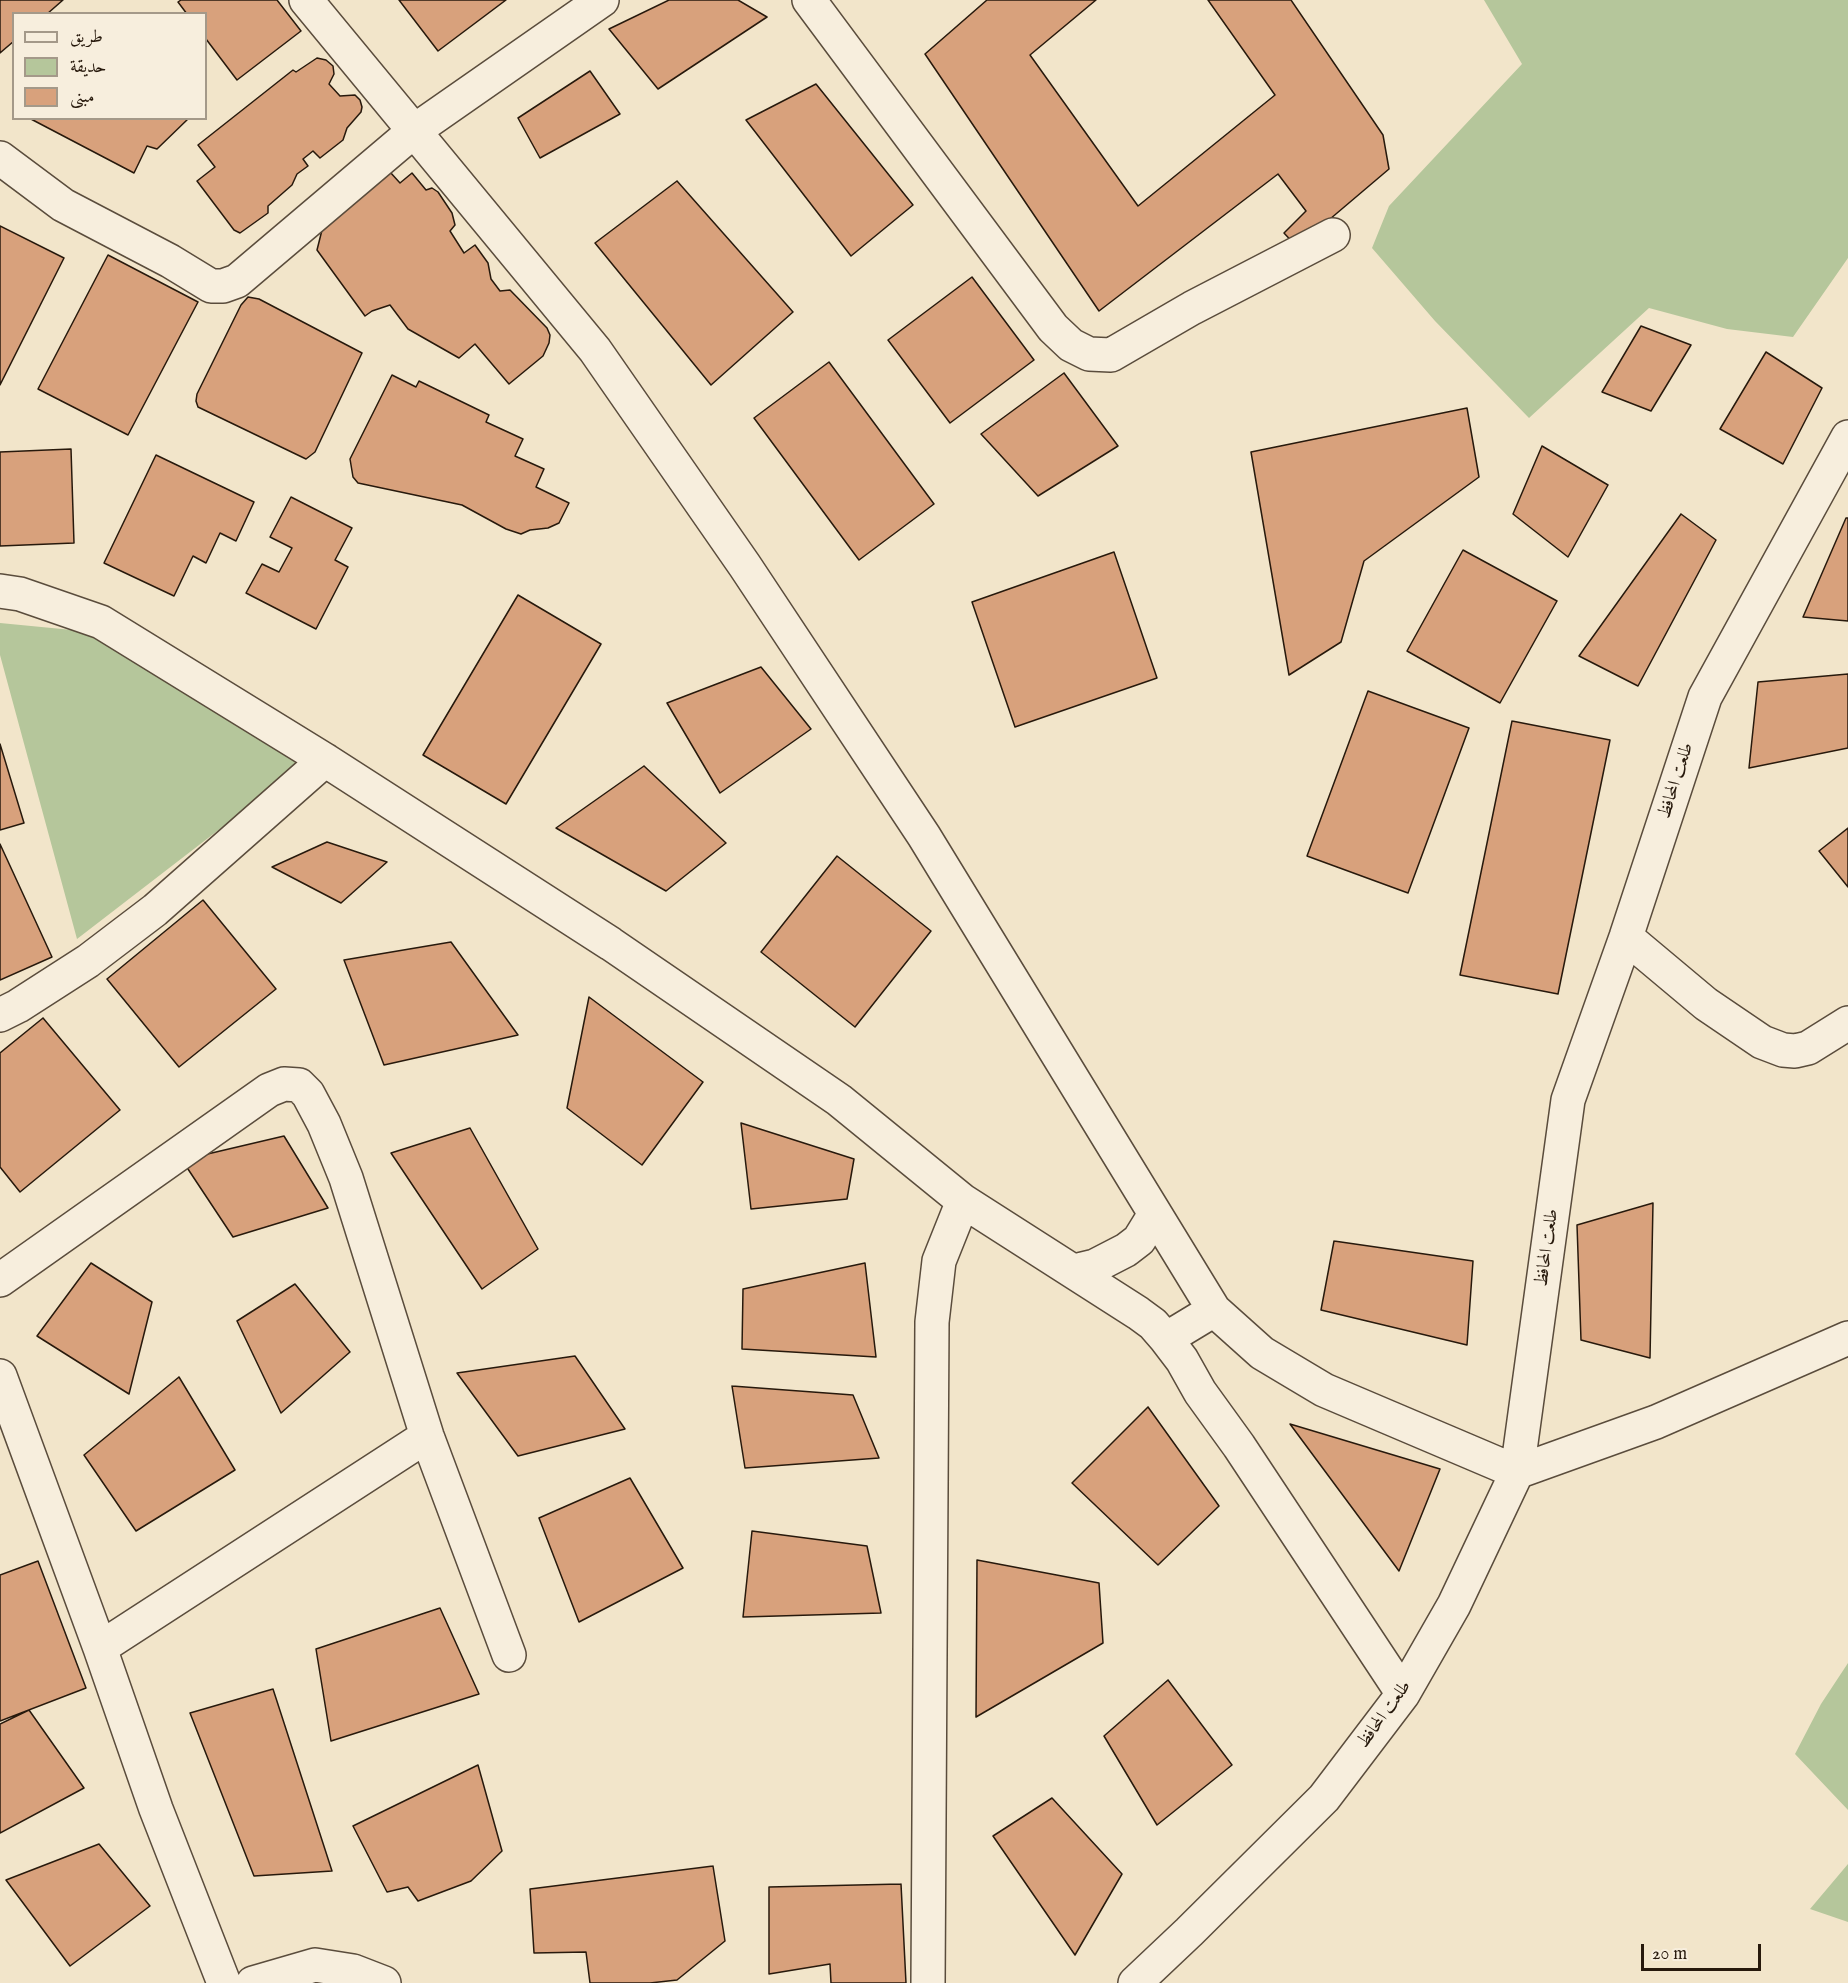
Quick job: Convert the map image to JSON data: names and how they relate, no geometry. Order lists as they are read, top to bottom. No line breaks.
{"streets":{"street":["طلعت المحافظ"]},"legend":["طريق","حديقة","مبنى"],"scale_bar":"20 m"}
